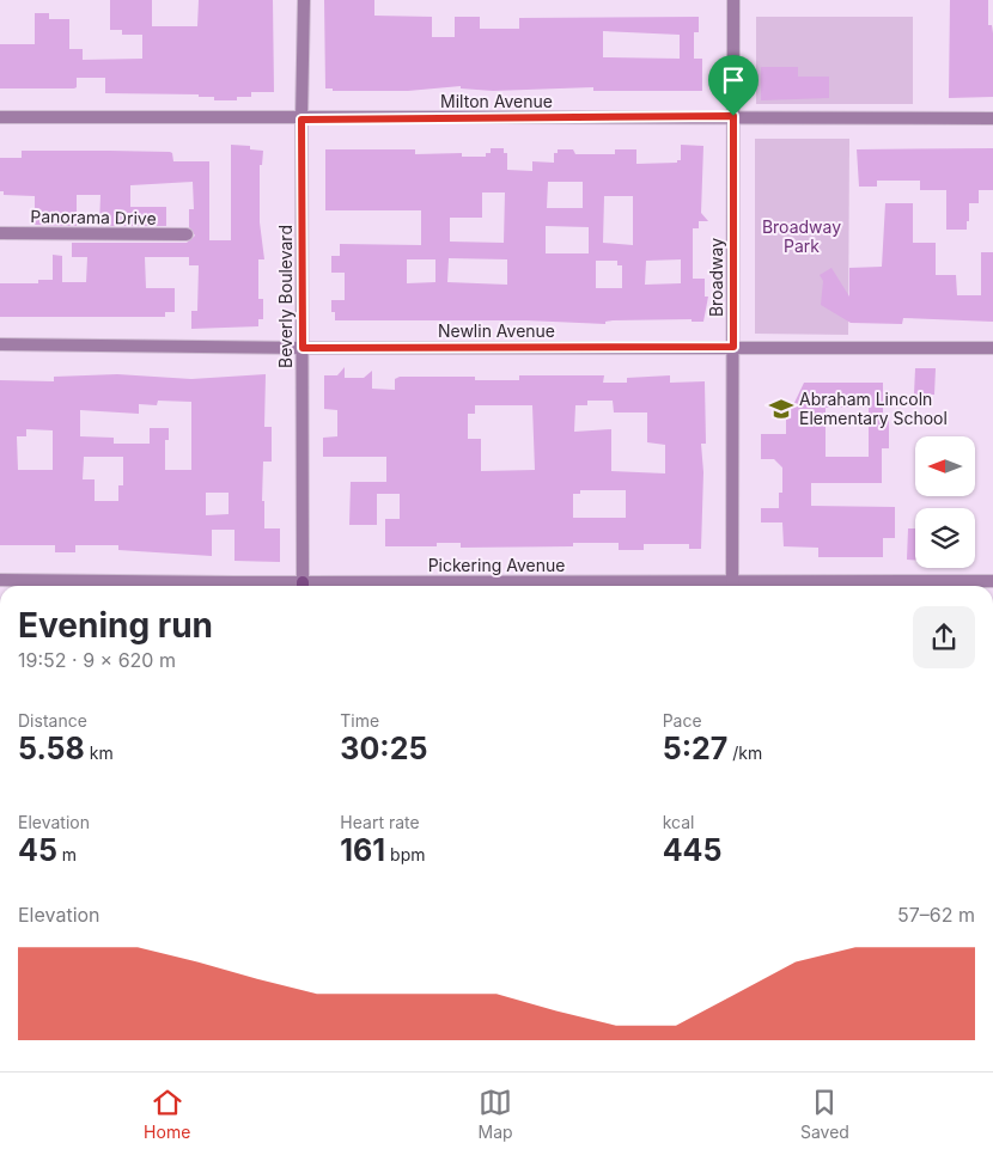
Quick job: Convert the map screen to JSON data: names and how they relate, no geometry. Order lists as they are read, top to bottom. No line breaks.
{"streets":{"street":["Milton Avenue","Panorama Drive","Broadway","Beverly Boulevard","Newlin Avenue","Pickering Avenue"]},"crossings":[["Milton Avenue","Broadway"],["Milton Avenue","Beverly Boulevard"],["Broadway","Newlin Avenue"],["Beverly Boulevard","Newlin Avenue"]],"parks":["Broadway Park"],"places":{"school or university":["Abraham Lincoln Elementary School"]},"north":"left","page":{"heading":["Evening run","19:52 · 9 × 620 m"],"stats":[["Distance","5.58 km"],["Time","30:25"],["Pace","5:27 /km"],["Elevation","45 m"],["Heart rate","161 bpm"],["kcal","445"]],"chart":["Elevation","57–62 m"],"tabs":["Home","Map","Saved"]}}
